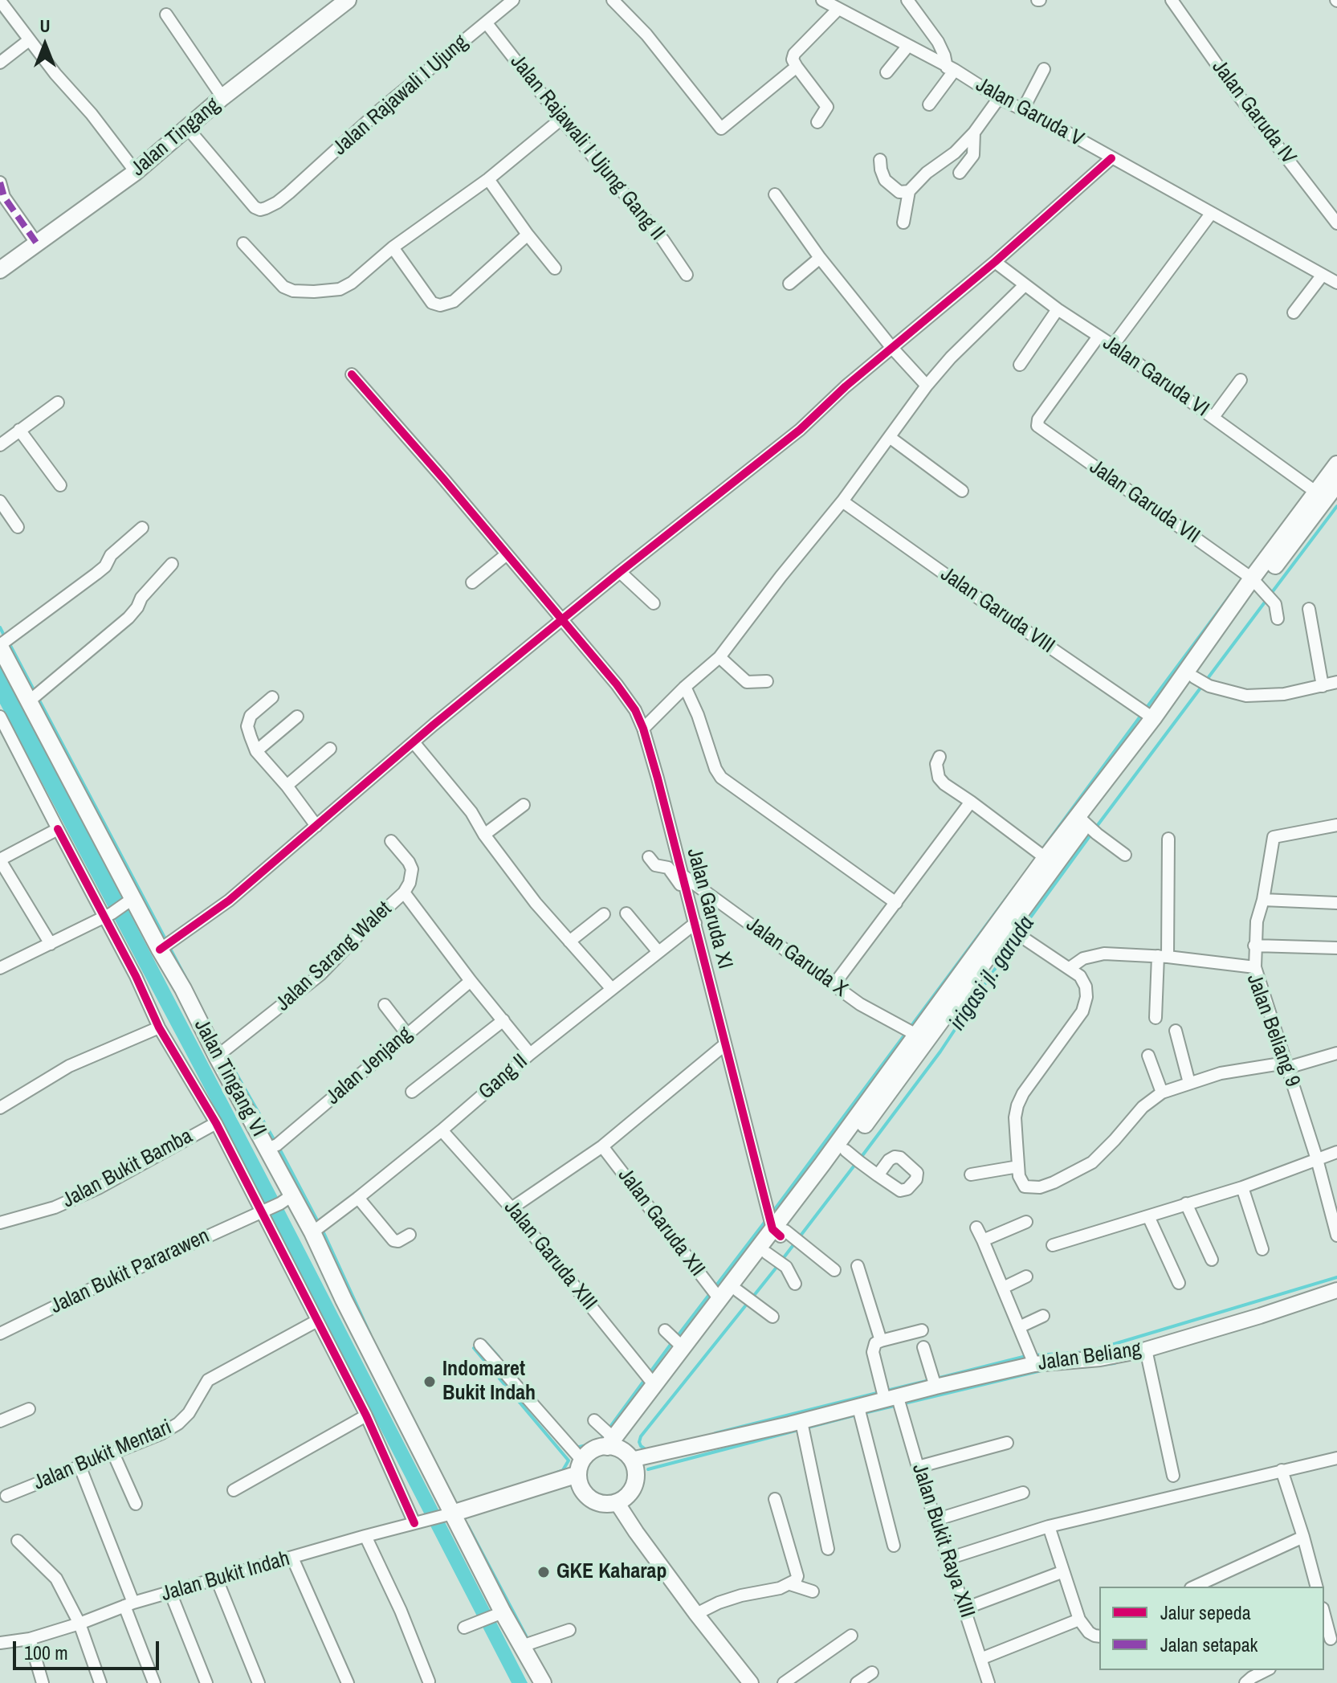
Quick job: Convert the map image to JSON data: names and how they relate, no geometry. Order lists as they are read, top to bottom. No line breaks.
{"streets":{"main road":["Jalan Tingang","Jalan Tingang VI"],"street":["Jalan Rajawali I Ujung","Jalan Garuda V","Jalan Garuda IV","Jalan Rajawali I Ujung Gang II","Jalan Garuda VI","Jalan Garuda VII","Jalan Garuda VIII","Jalan Garuda XI","Jalan Sarang Walet","Jalan Garuda X","Jalan Beliang 9","Jalan Jenjang","Gang II","Jalan Bukit Bamba","Jalan Garuda XII","Jalan Garuda XIII","Jalan Bukit Pararawen","Jalan Beliang","Jalan Bukit Mentari","Jalan Bukit Raya XIII","Jalan Bukit Indah"]},"crossings":[["Jalan Rajawali I Ujung","Jalan Tingang"],["Jalan Rajawali I Ujung","Jalan Rajawali I Ujung Gang II"],["Jalan Garuda VI","Jalan Garuda VII"],["Jalan Garuda XI","Jalan Garuda X"],["Jalan Garuda XI","Gang II"],["Jalan Sarang Walet","Jalan Tingang VI"],["Jalan Jenjang","Jalan Tingang VI"],["Gang II","Jalan Tingang VI"],["Gang II","Jalan Garuda XIII"],["Jalan Tingang VI","Jalan Bukit Pararawen"],["Jalan Tingang VI","Jalan Bukit Indah"],["Jalan Beliang","Jalan Bukit Raya XIII"]],"water":["irigasi jl. garuda"],"places":["Indomaret Bukit Indah","GKE Kaharap"],"legend":["Jalur sepeda","Jalan setapak"],"scale_bar":"100 m","north":"top"}
